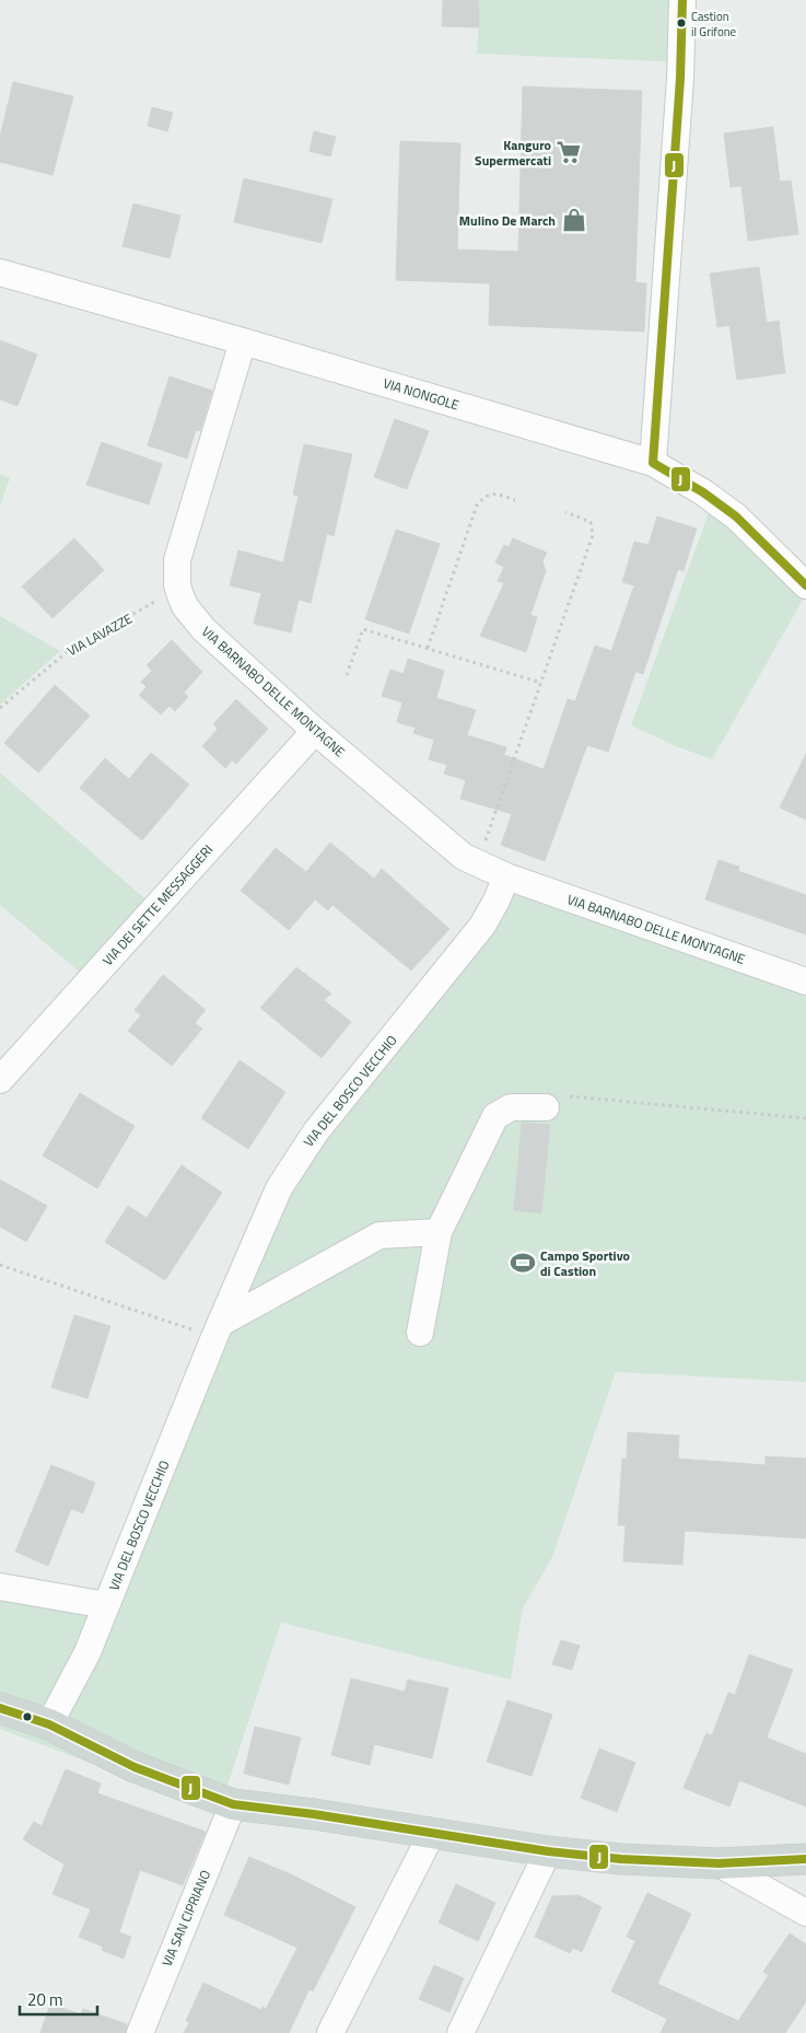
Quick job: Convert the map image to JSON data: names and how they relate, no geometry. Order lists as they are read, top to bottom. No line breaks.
{"streets":{"street":["VIA NONGOLE","VIA BARNABO DELLE MONTAGNE","VIA DEI SETTE MESSAGGERI","VIA DEL BOSCO VECCHIO","VIA SAN CIPRIANO"],"path":["VIA LAVAZZE"]},"crossings":[["VIA NONGOLE","VIA BARNABO DELLE MONTAGNE"],["VIA LAVAZZE","VIA BARNABO DELLE MONTAGNE"],["VIA BARNABO DELLE MONTAGNE","VIA DEI SETTE MESSAGGERI"],["VIA BARNABO DELLE MONTAGNE","VIA DEL BOSCO VECCHIO"]],"places":{"other":["Castion il Grifone"],"supermarket":["Kanguro Supermercati"],"shop":["Mulino De March"],"sports":["Campo Sportivo di Castion"]},"lines":["transit line J"],"scale_bar":"20 m"}
